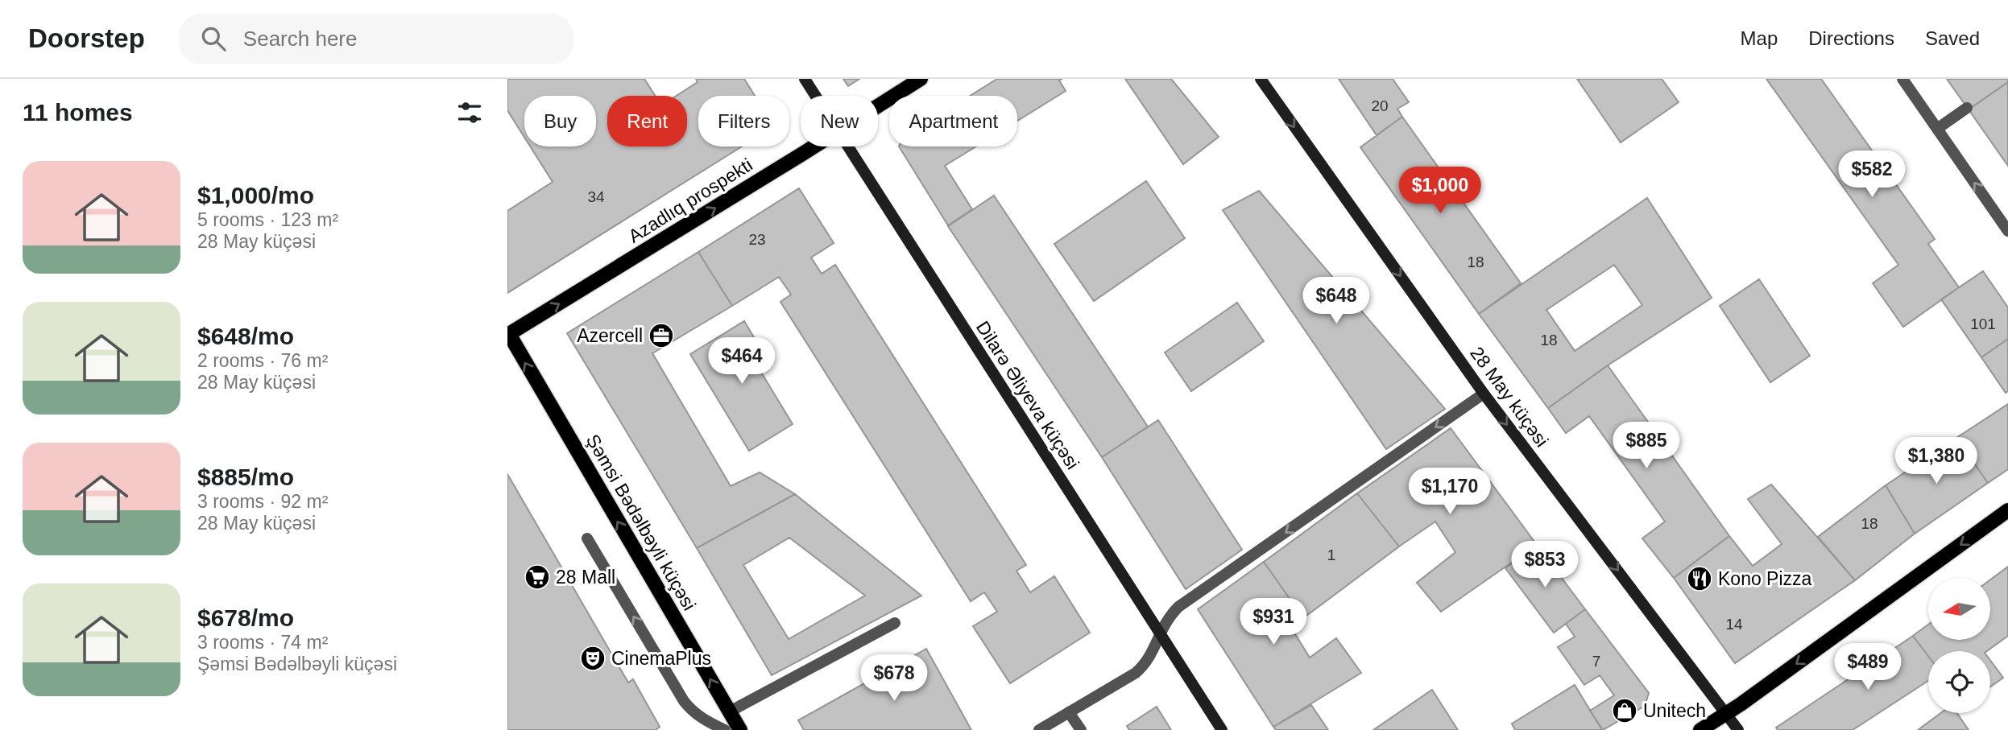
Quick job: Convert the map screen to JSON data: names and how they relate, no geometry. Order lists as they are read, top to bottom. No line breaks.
{"streets":{"main road":["Azadlıq prospekti","Dilarə Əliyeva küçəsi","28 May küçəsi","Şəmsi Bədəlbəyli küçəsi"]},"crossings":[["Azadlıq prospekti","Şəmsi Bədəlbəyli küçəsi"]],"one_way":["Azadlıq prospekti","28 May küçəsi","Şəmsi Bədəlbəyli küçəsi"],"places":{"office":["Azercell"],"supermarket":["28 Mall"],"restaurant":["Kono Pizza"],"theatre":["CinemaPlus"],"shop":["Unitech"]},"house_numbers":["20","34","23","18","101","18","18","1","14","7"],"north":"left","page":{"header":"Doorstep","search":"Search here","nav":["Map","Directions","Saved"],"heading":"11 homes","chip":["Buy","Rent","Filters","New","Apartment"],"list":[{"name":"$1,000/mo","note":"5 rooms · 123 m² · 28 May küçəsi"},{"name":"$648/mo","note":"2 rooms · 76 m² · 28 May küçəsi"},{"name":"$885/mo","note":"3 rooms · 92 m² · 28 May küçəsi"},{"name":"$678/mo","note":"3 rooms · 74 m² · Şəmsi Bədəlbəyli küçəsi"}],"price":["$582","$1,000","$648","$464","$885","$1,380","$1,170","$853","$931","$489","$678"]}}
